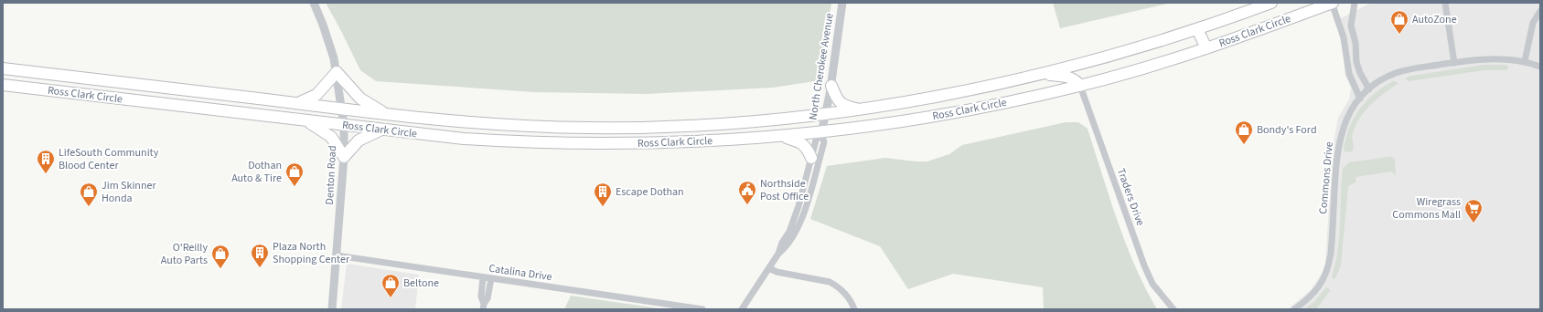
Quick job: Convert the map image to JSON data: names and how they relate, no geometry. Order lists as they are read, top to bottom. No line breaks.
{"streets":{"highway":["Ross Clark Circle"],"street":["North Cherokee Avenue","Denton Road","Commons Drive","Traders Drive","Catalina Drive"]},"crossings":[["Ross Clark Circle","North Cherokee Avenue"],["Ross Clark Circle","Denton Road"],["Ross Clark Circle","Traders Drive"],["Denton Road","Catalina Drive"]],"places":{"shop":["AutoZone","Bondy's Ford","Dothan Auto & Tire","Jim Skinner Honda","O'Reilly Auto Parts","Beltone"],"building":["LifeSouth Community Blood Center","Escape Dothan","Plaza North Shopping Center"],"public building":["Northside Post Office"],"supermarket":["Wiregrass Commons Mall"]}}
